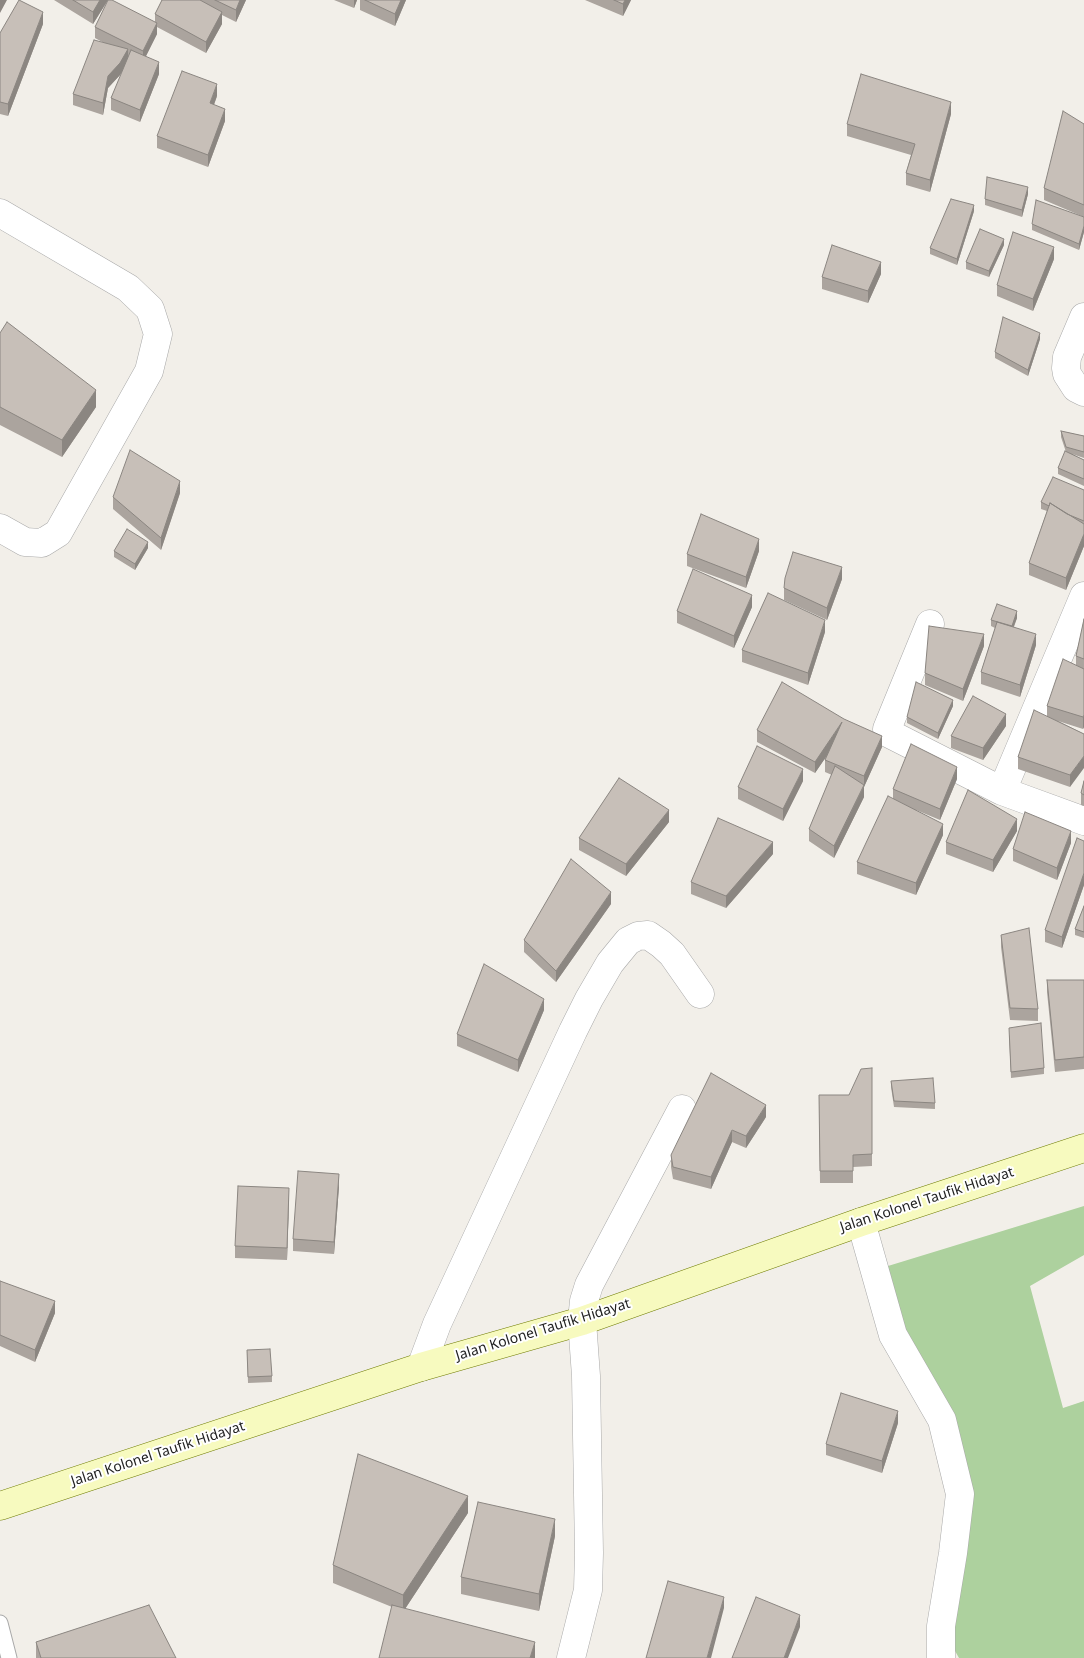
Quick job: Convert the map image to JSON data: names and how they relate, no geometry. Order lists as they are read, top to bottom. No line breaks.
{"streets":{"main road":["Jalan Kolonel Taufik Hidayat"]}}
